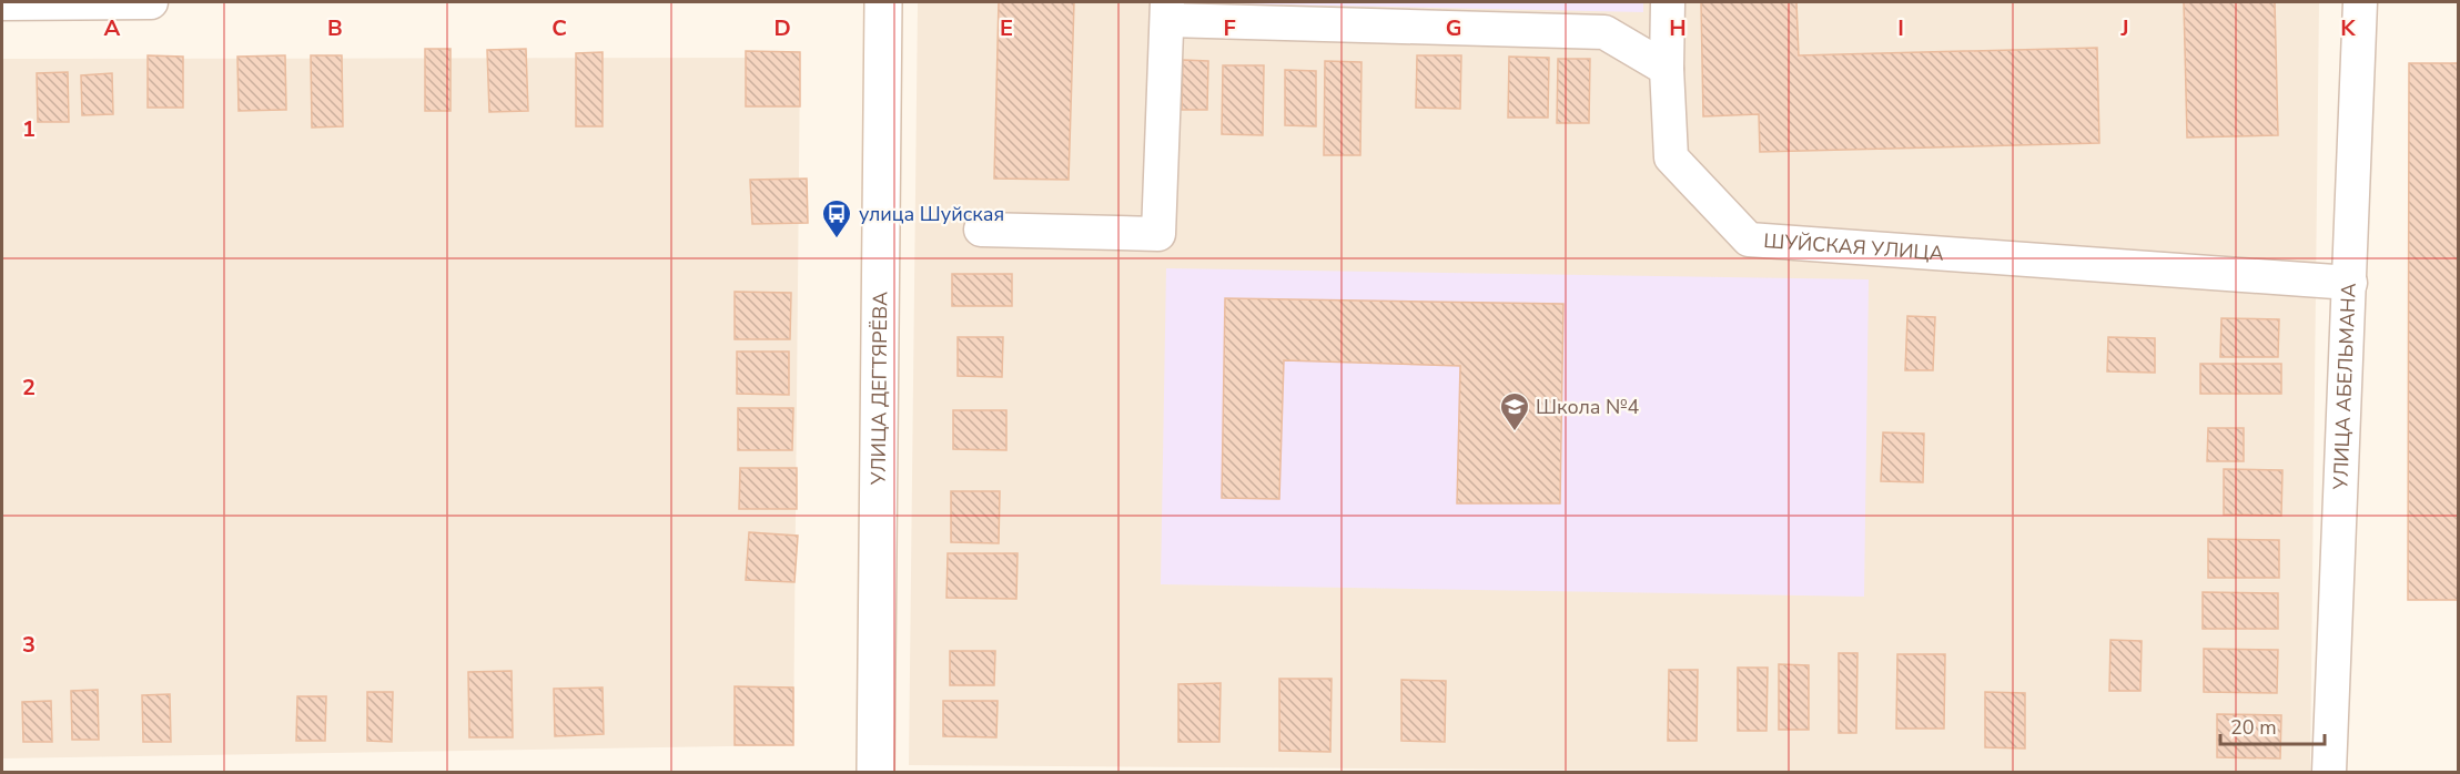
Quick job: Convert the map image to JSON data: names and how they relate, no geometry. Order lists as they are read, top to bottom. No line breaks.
{"streets":{"main road":["УЛИЦА ДЕГТЯРЁВА"],"street":["ШУЙСКАЯ УЛИЦА","УЛИЦА АБЕЛЬМАНА"]},"crossings":[["ШУЙСКАЯ УЛИЦА","УЛИЦА АБЕЛЬМАНА"]],"places":{"bus stop":["улица Шуйская"],"school or university":["Школа №4"]},"scale_bar":"20 m","grid":{"columns":["A","B","C","D","E","F","G","H","I","J","K"],"rows":["1","2","3"]}}
